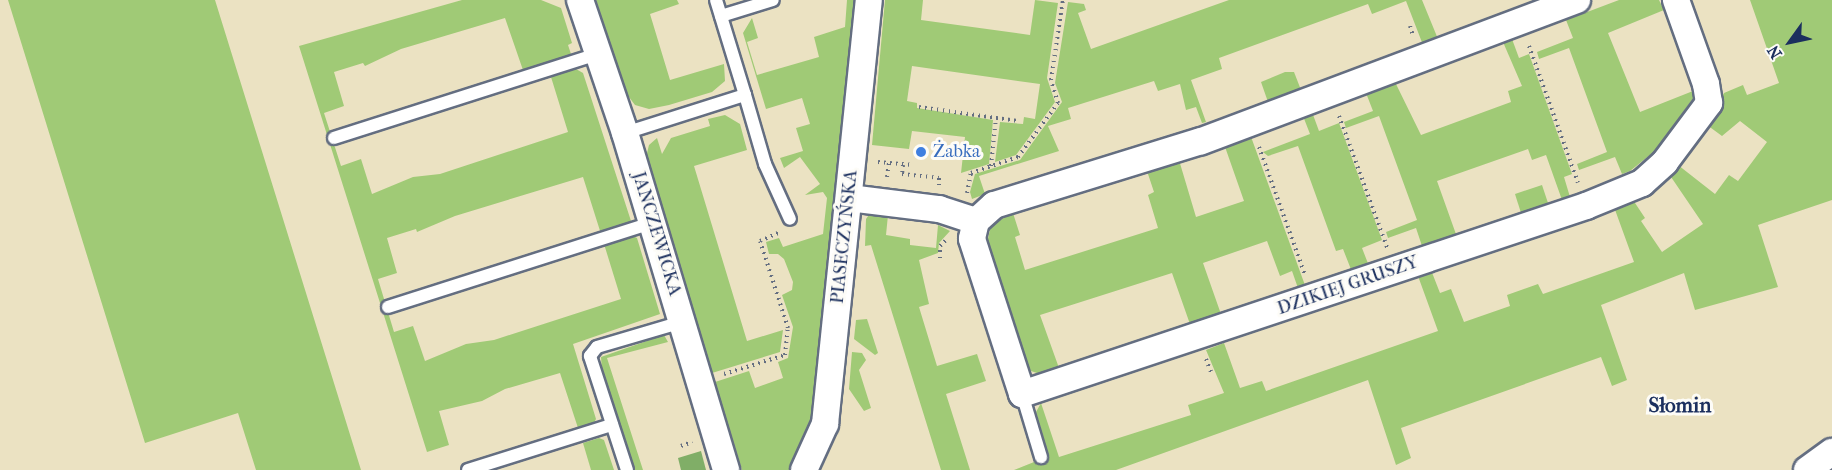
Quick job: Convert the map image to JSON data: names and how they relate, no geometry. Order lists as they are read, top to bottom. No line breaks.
{"streets":{"street":["JANCZEWICKA","PIASECZYŃSKA","DZIKIEJ GRUSZY"]},"districts":["Słomin"],"places":["Żabka"],"north":"bottom left"}
